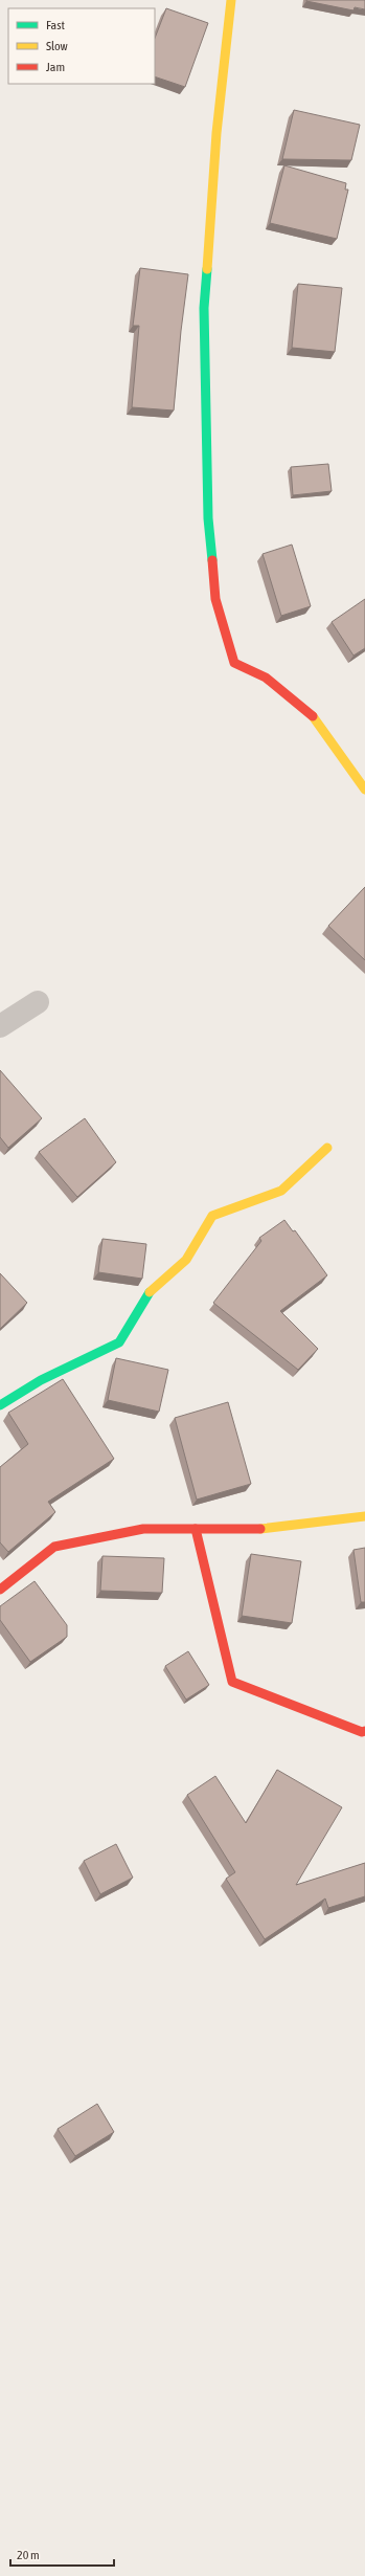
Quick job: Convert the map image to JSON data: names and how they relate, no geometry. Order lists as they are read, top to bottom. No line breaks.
{"legend":["Fast","Slow","Jam"],"scale_bar":"20 m"}
